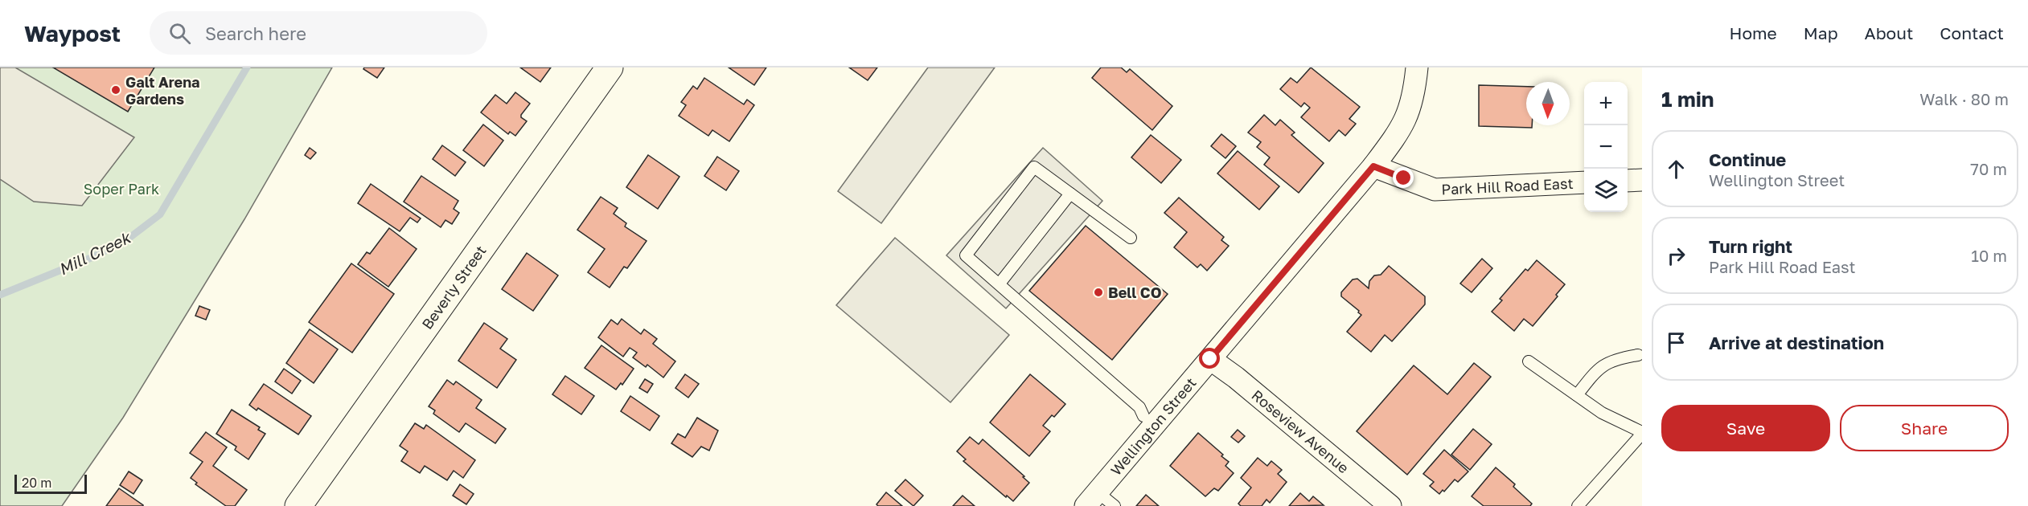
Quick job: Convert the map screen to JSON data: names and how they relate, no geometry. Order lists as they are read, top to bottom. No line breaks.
{"streets":{"street":["Park Hill Road East","Beverly Street","Wellington Street","Roseview Avenue"]},"crossings":[["Park Hill Road East","Wellington Street"],["Wellington Street","Roseview Avenue"]],"water":["Mill Creek"],"parks":["Soper Park"],"places":["Galt Arena Gardens","Bell CO"],"scale_bar":"20 m","north":"bottom","page":{"header":"Waypost","search":"Search here","nav":["Home","Map","About","Contact"],"heading":["1 min","Walk · 80 m"],"map_buttons":["+","−"],"list":[["Continue","Wellington Street","70 m"],["Turn right","Park Hill Road East","10 m"],"Arrive at destination"],"buttons":["Save","Share"],"scale":"20 m"}}
